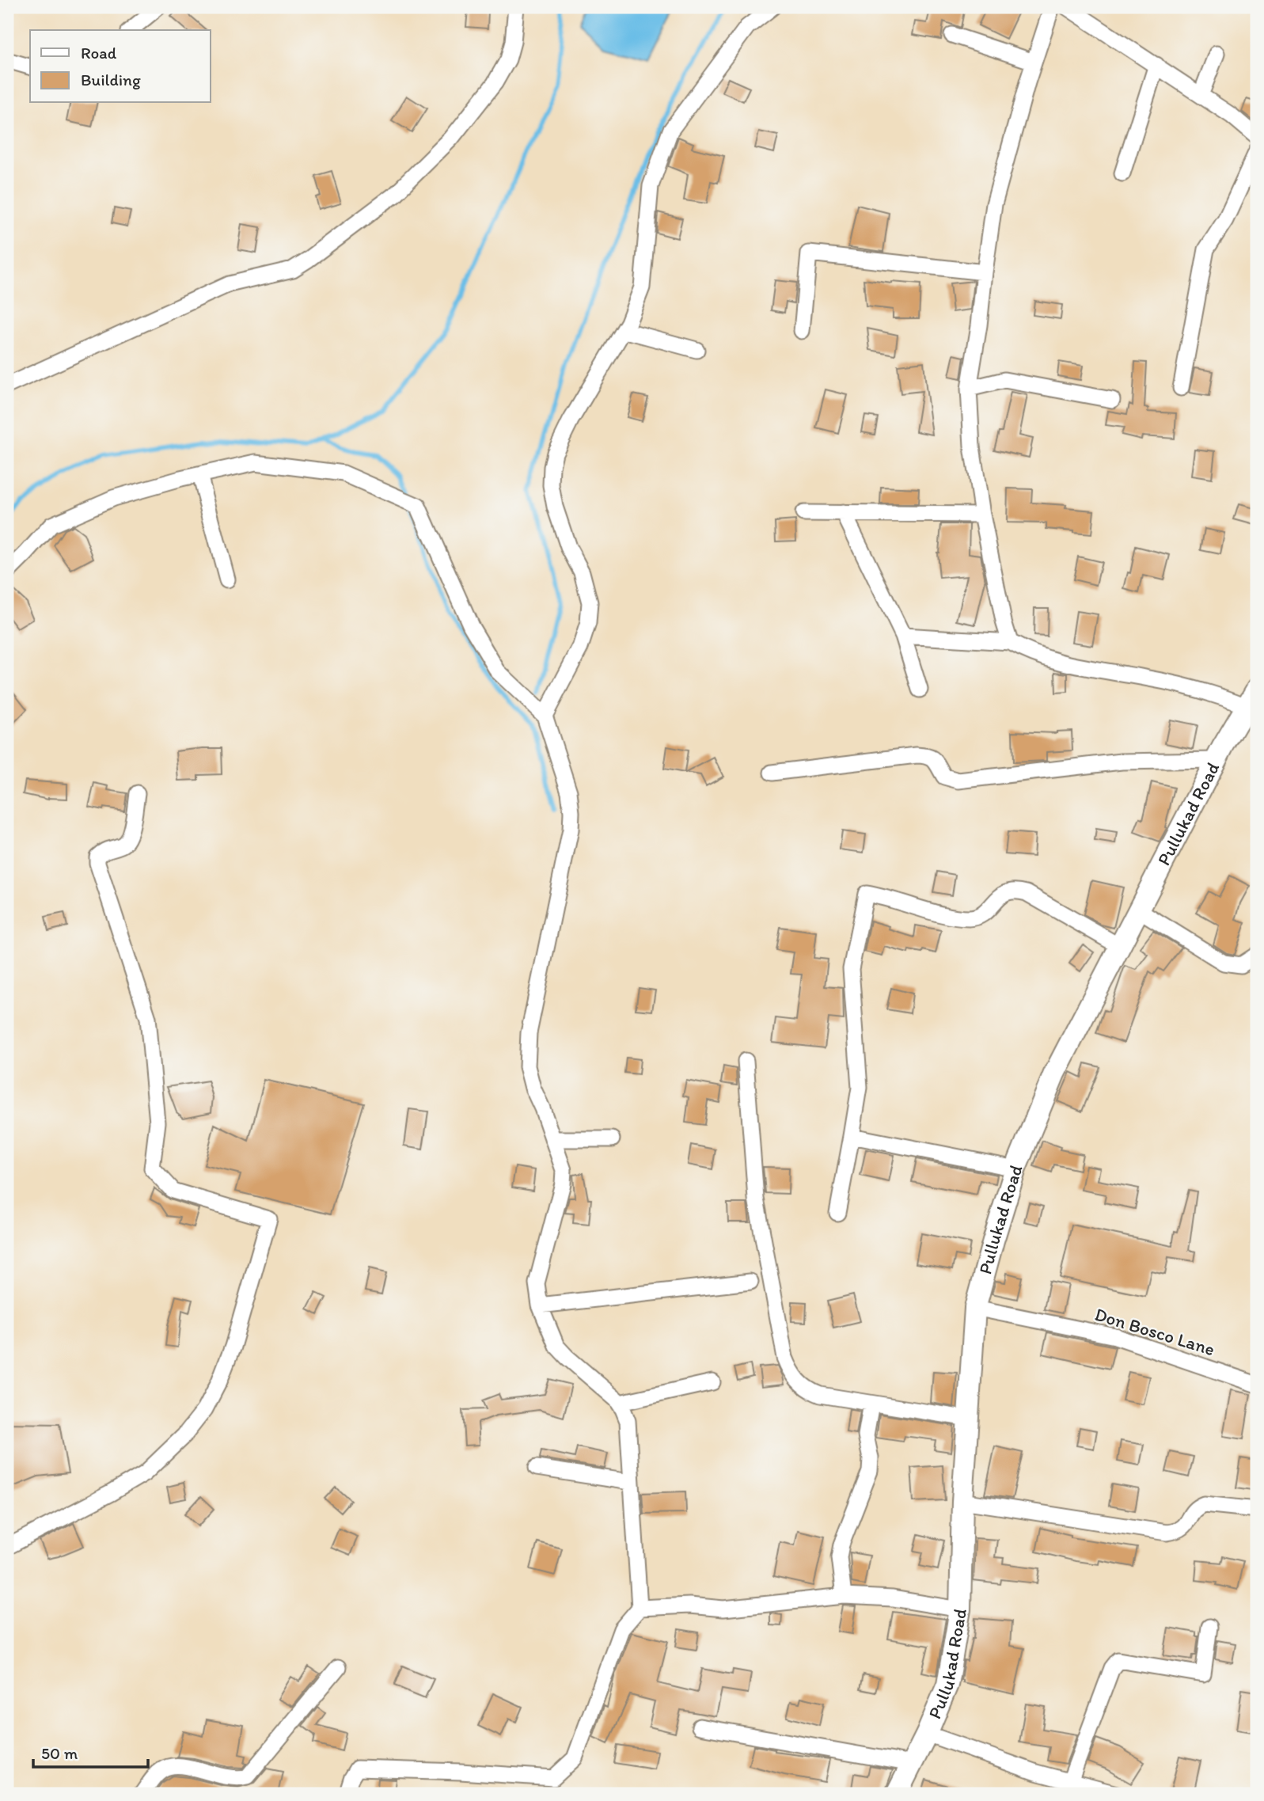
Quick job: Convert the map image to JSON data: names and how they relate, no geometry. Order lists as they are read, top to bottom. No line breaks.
{"streets":{"street":["Pullukad Road","Don Bosco Lane"]},"crossings":[["Pullukad Road","Don Bosco Lane"]],"legend":["Road","Building"],"scale_bar":"50 m"}
